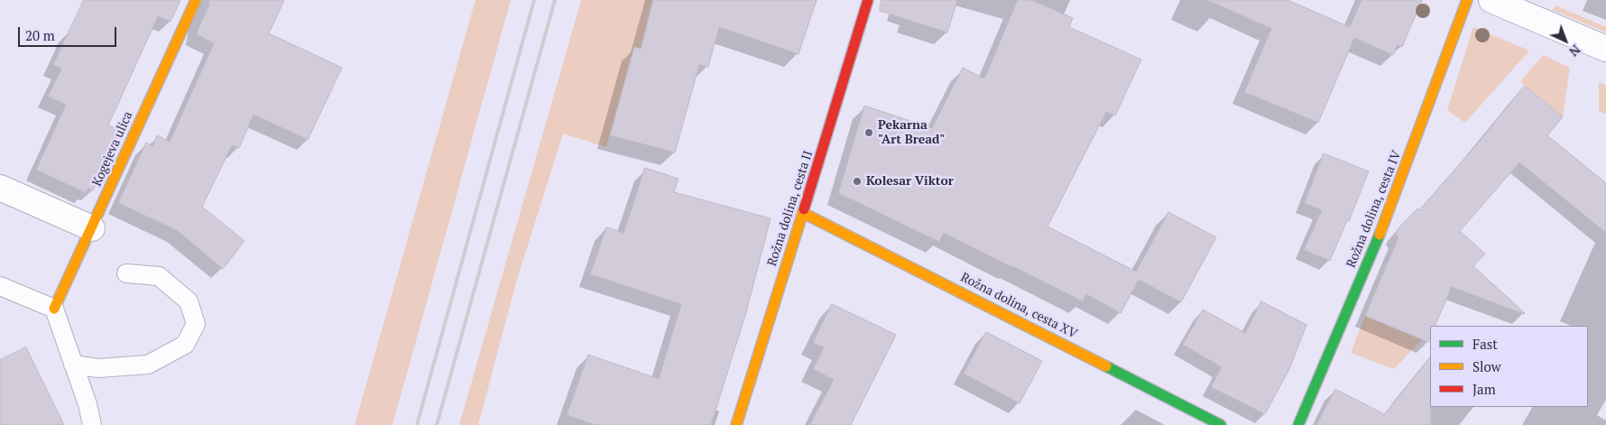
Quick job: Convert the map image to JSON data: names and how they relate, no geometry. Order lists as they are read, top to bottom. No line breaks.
{"streets":{"street":["Kogejeva ulica","Rožna dolina, cesta II","Rožna dolina, cesta IV","Rožna dolina, cesta XV"]},"crossings":[["Rožna dolina, cesta II","Rožna dolina, cesta XV"]],"places":["Pekarna \"Art Bread\"","Kolesar Viktor"],"legend":["Fast","Slow","Jam"],"scale_bar":"20 m","north":"bottom right"}
